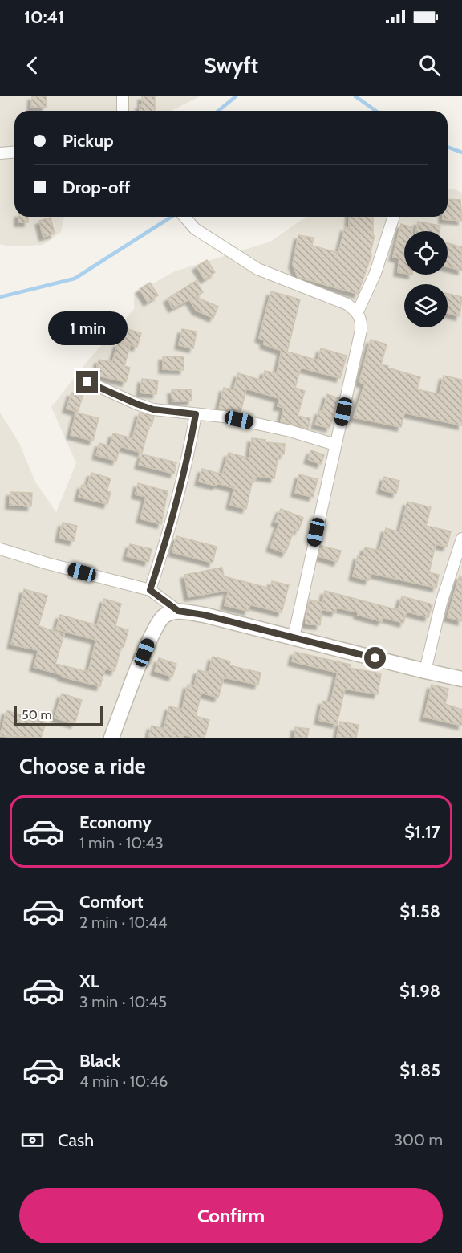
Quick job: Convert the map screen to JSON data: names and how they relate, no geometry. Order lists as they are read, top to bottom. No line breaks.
{"scale_bar":"50 m","page":{"status":"10:41","header":"Swyft","banner":["Pickup","Drop-off"],"bubble":"1 min","scale":"50 m","heading":"Choose a ride","list":[{"name":"Economy","note":"1 min · 10:43","value":"$1.17"},{"name":"Comfort","note":"2 min · 10:44","value":"$1.58"},{"name":"XL","note":"3 min · 10:45","value":"$1.98"},{"name":"Black","note":"4 min · 10:46","value":"$1.85"}],"pay":["Cash","300 m"],"buttons":"Confirm"}}
